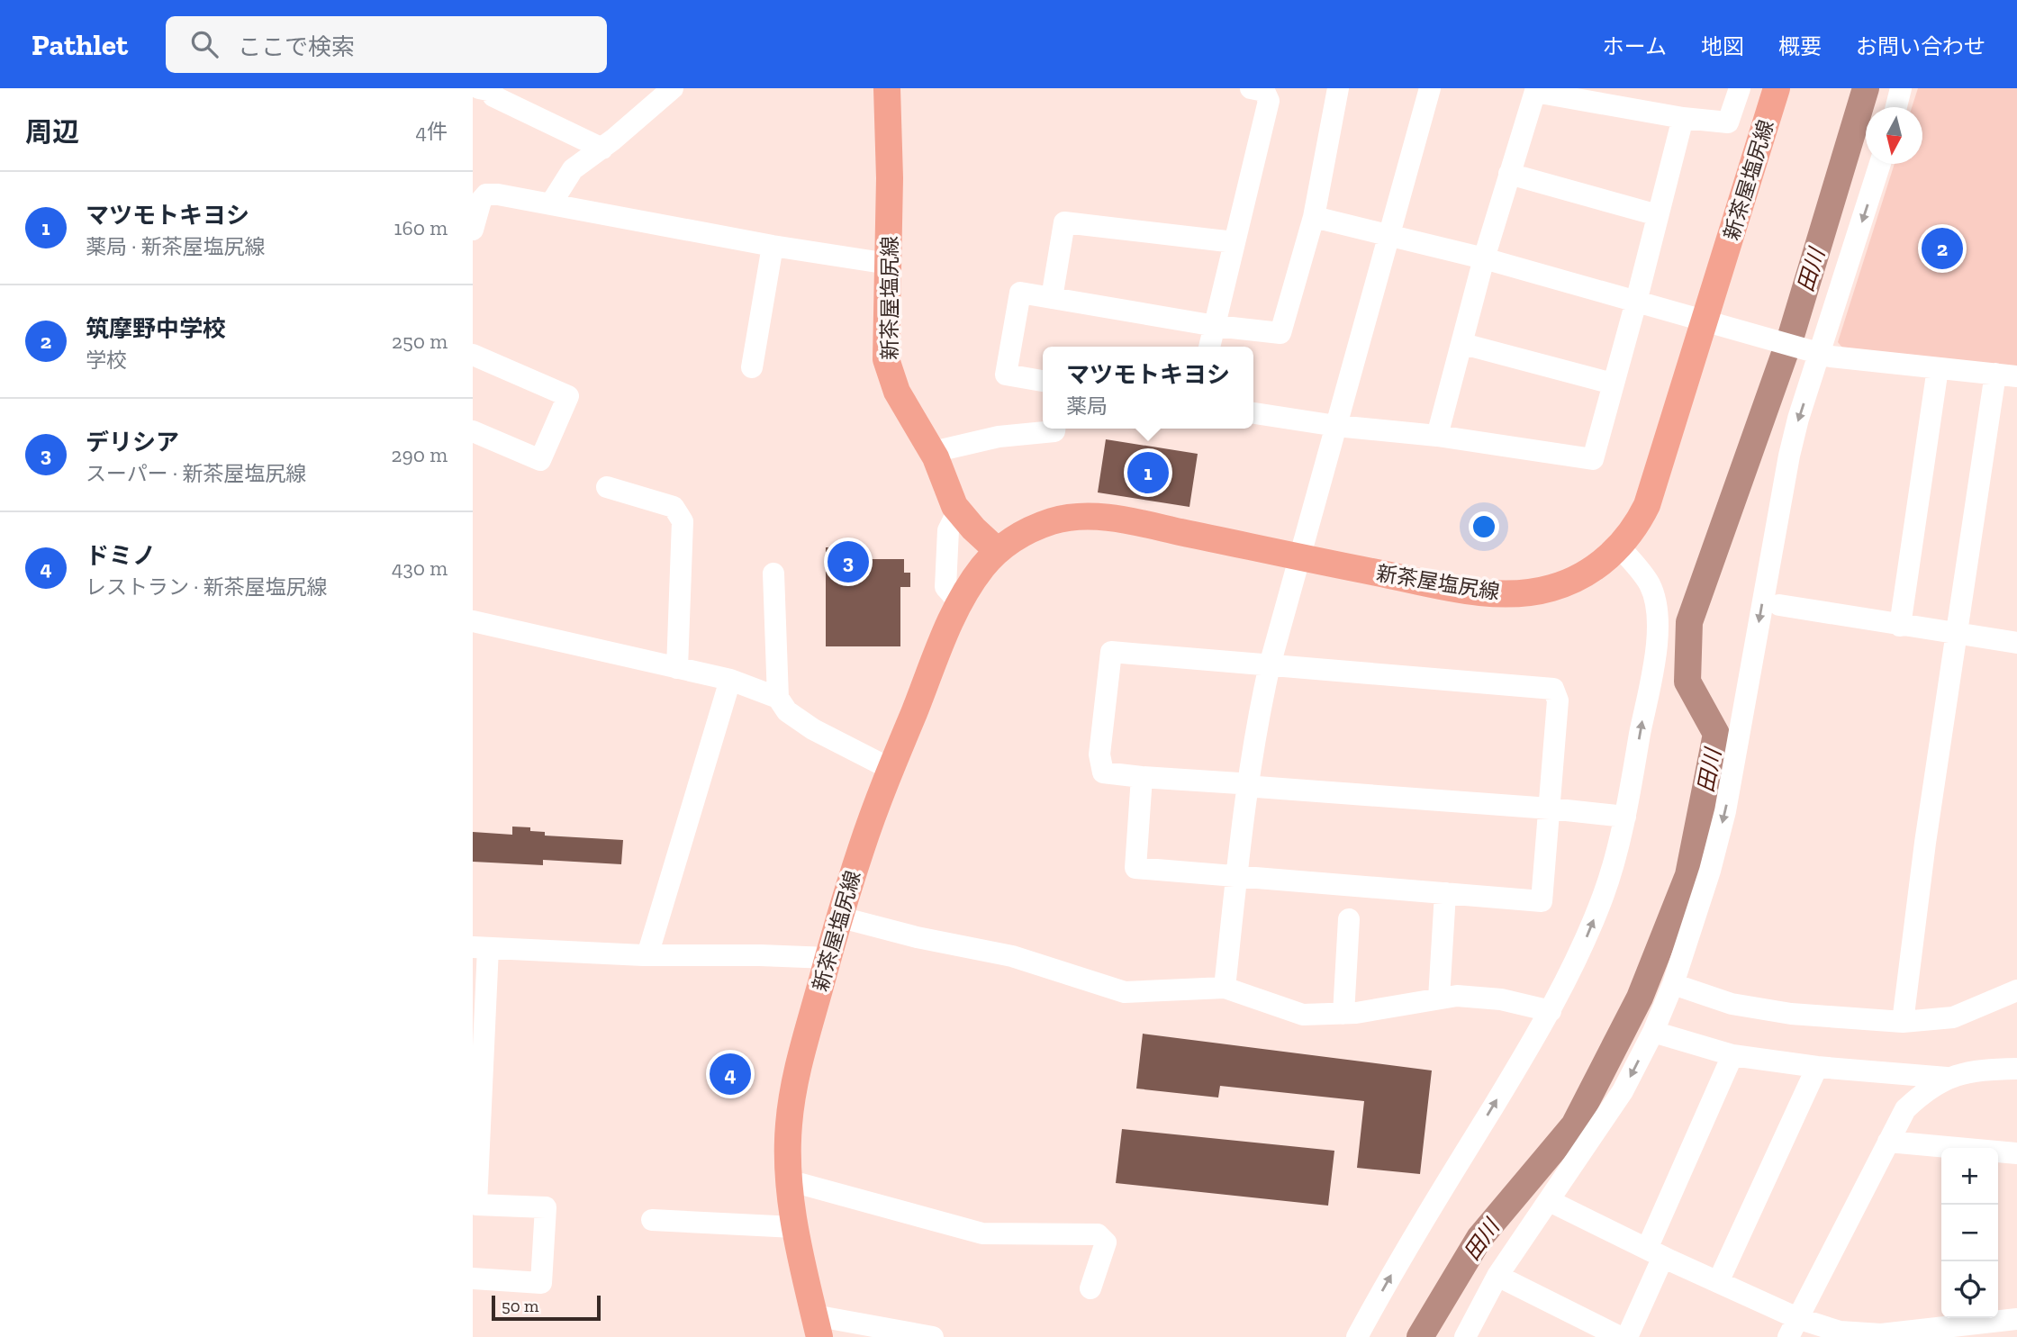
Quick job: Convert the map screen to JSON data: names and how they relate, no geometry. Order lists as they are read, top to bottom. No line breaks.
{"streets":{"main road":["新茶屋塩尻線"]},"water":["田川"],"scale_bar":"50 m","north":"bottom","page":{"header":"Pathlet","search":"ここで検索","nav":["ホーム","地図","概要","お問い合わせ"],"heading":["周辺","4件"],"list":[{"mark":"1","name":"マツモトキヨシ","note":"薬局 · 新茶屋塩尻線","value":"160 m"},{"mark":"2","name":"筑摩野中学校","note":"学校","value":"250 m"},{"mark":"3","name":"デリシア","note":"スーパー · 新茶屋塩尻線","value":"290 m"},{"mark":"4","name":"ドミノ","note":"レストラン · 新茶屋塩尻線","value":"430 m"}],"pins":["2","1","3","4"],"popup":["マツモトキヨシ","薬局"],"map_buttons":["+","−"],"scale":"50 m"}}
